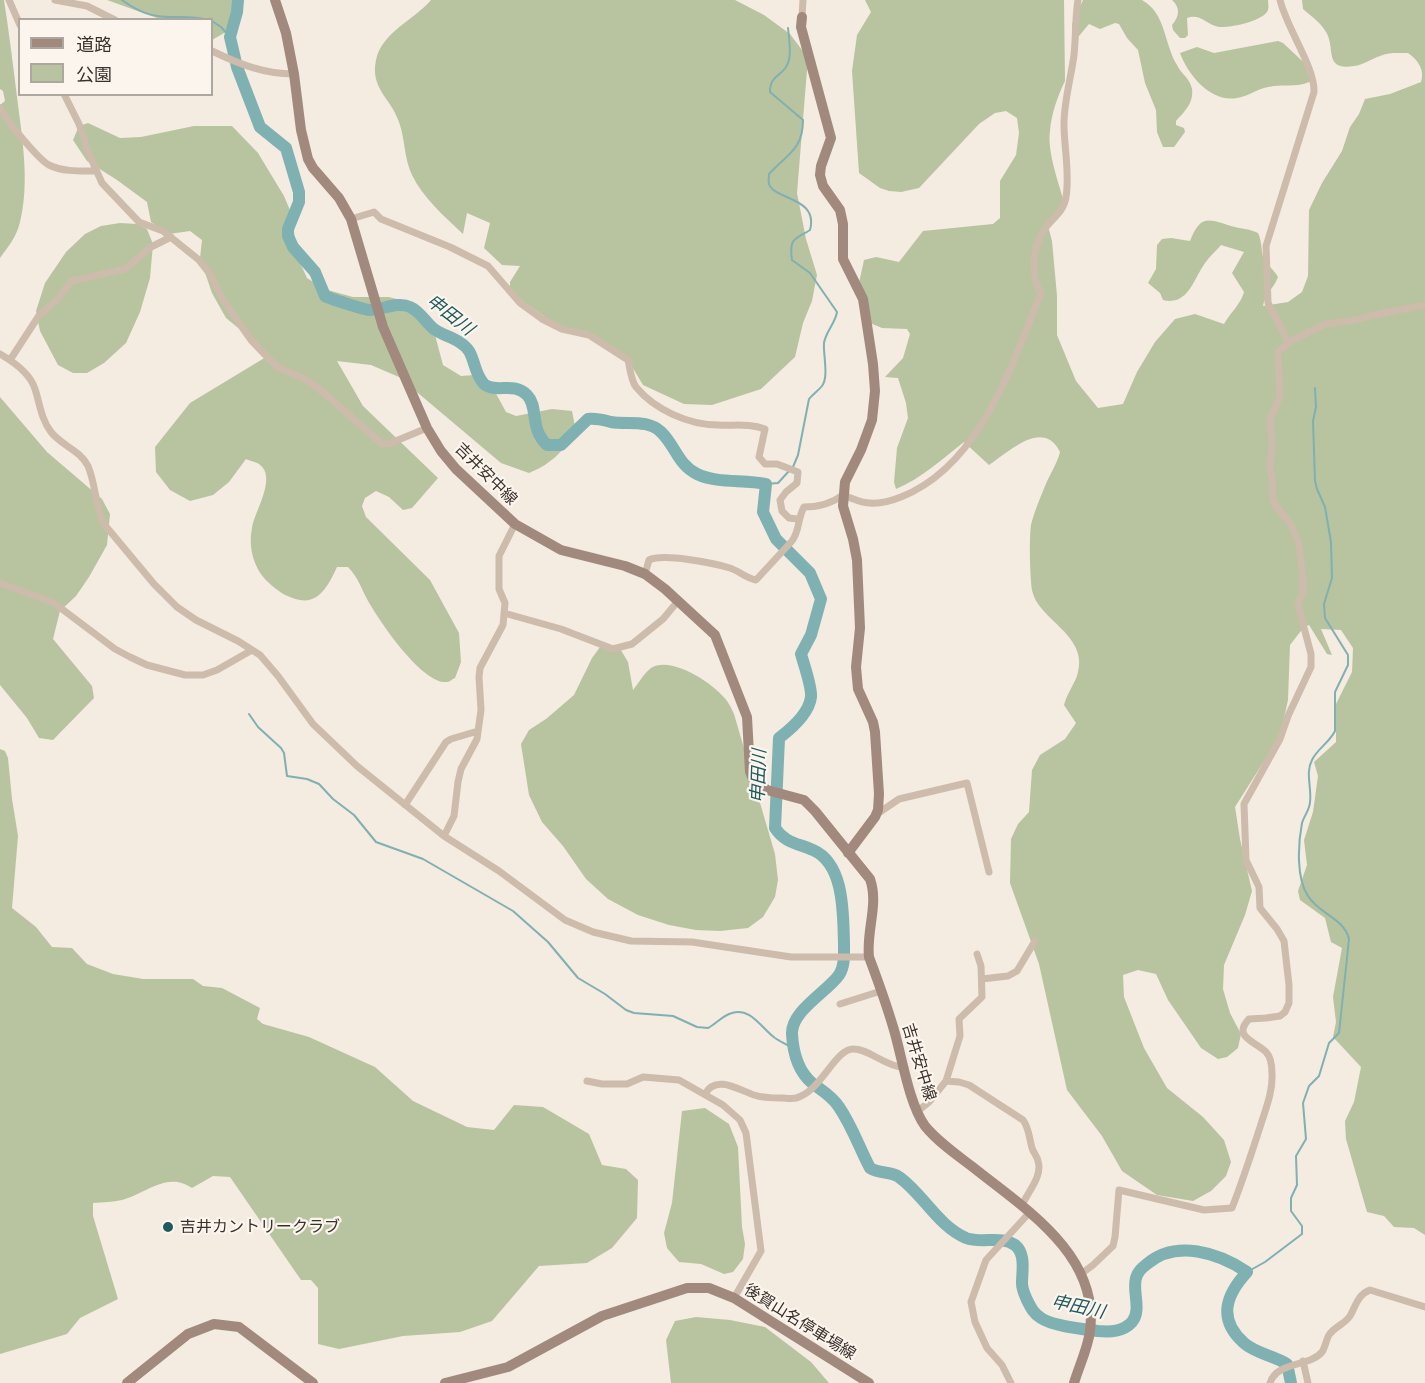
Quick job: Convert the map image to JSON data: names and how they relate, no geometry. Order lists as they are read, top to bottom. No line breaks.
{"streets":{"main road":["吉井安中線","後賀山名停車場線"]},"water":["申田川"],"places":["吉井カントリークラブ"],"legend":["道路","公園"]}
